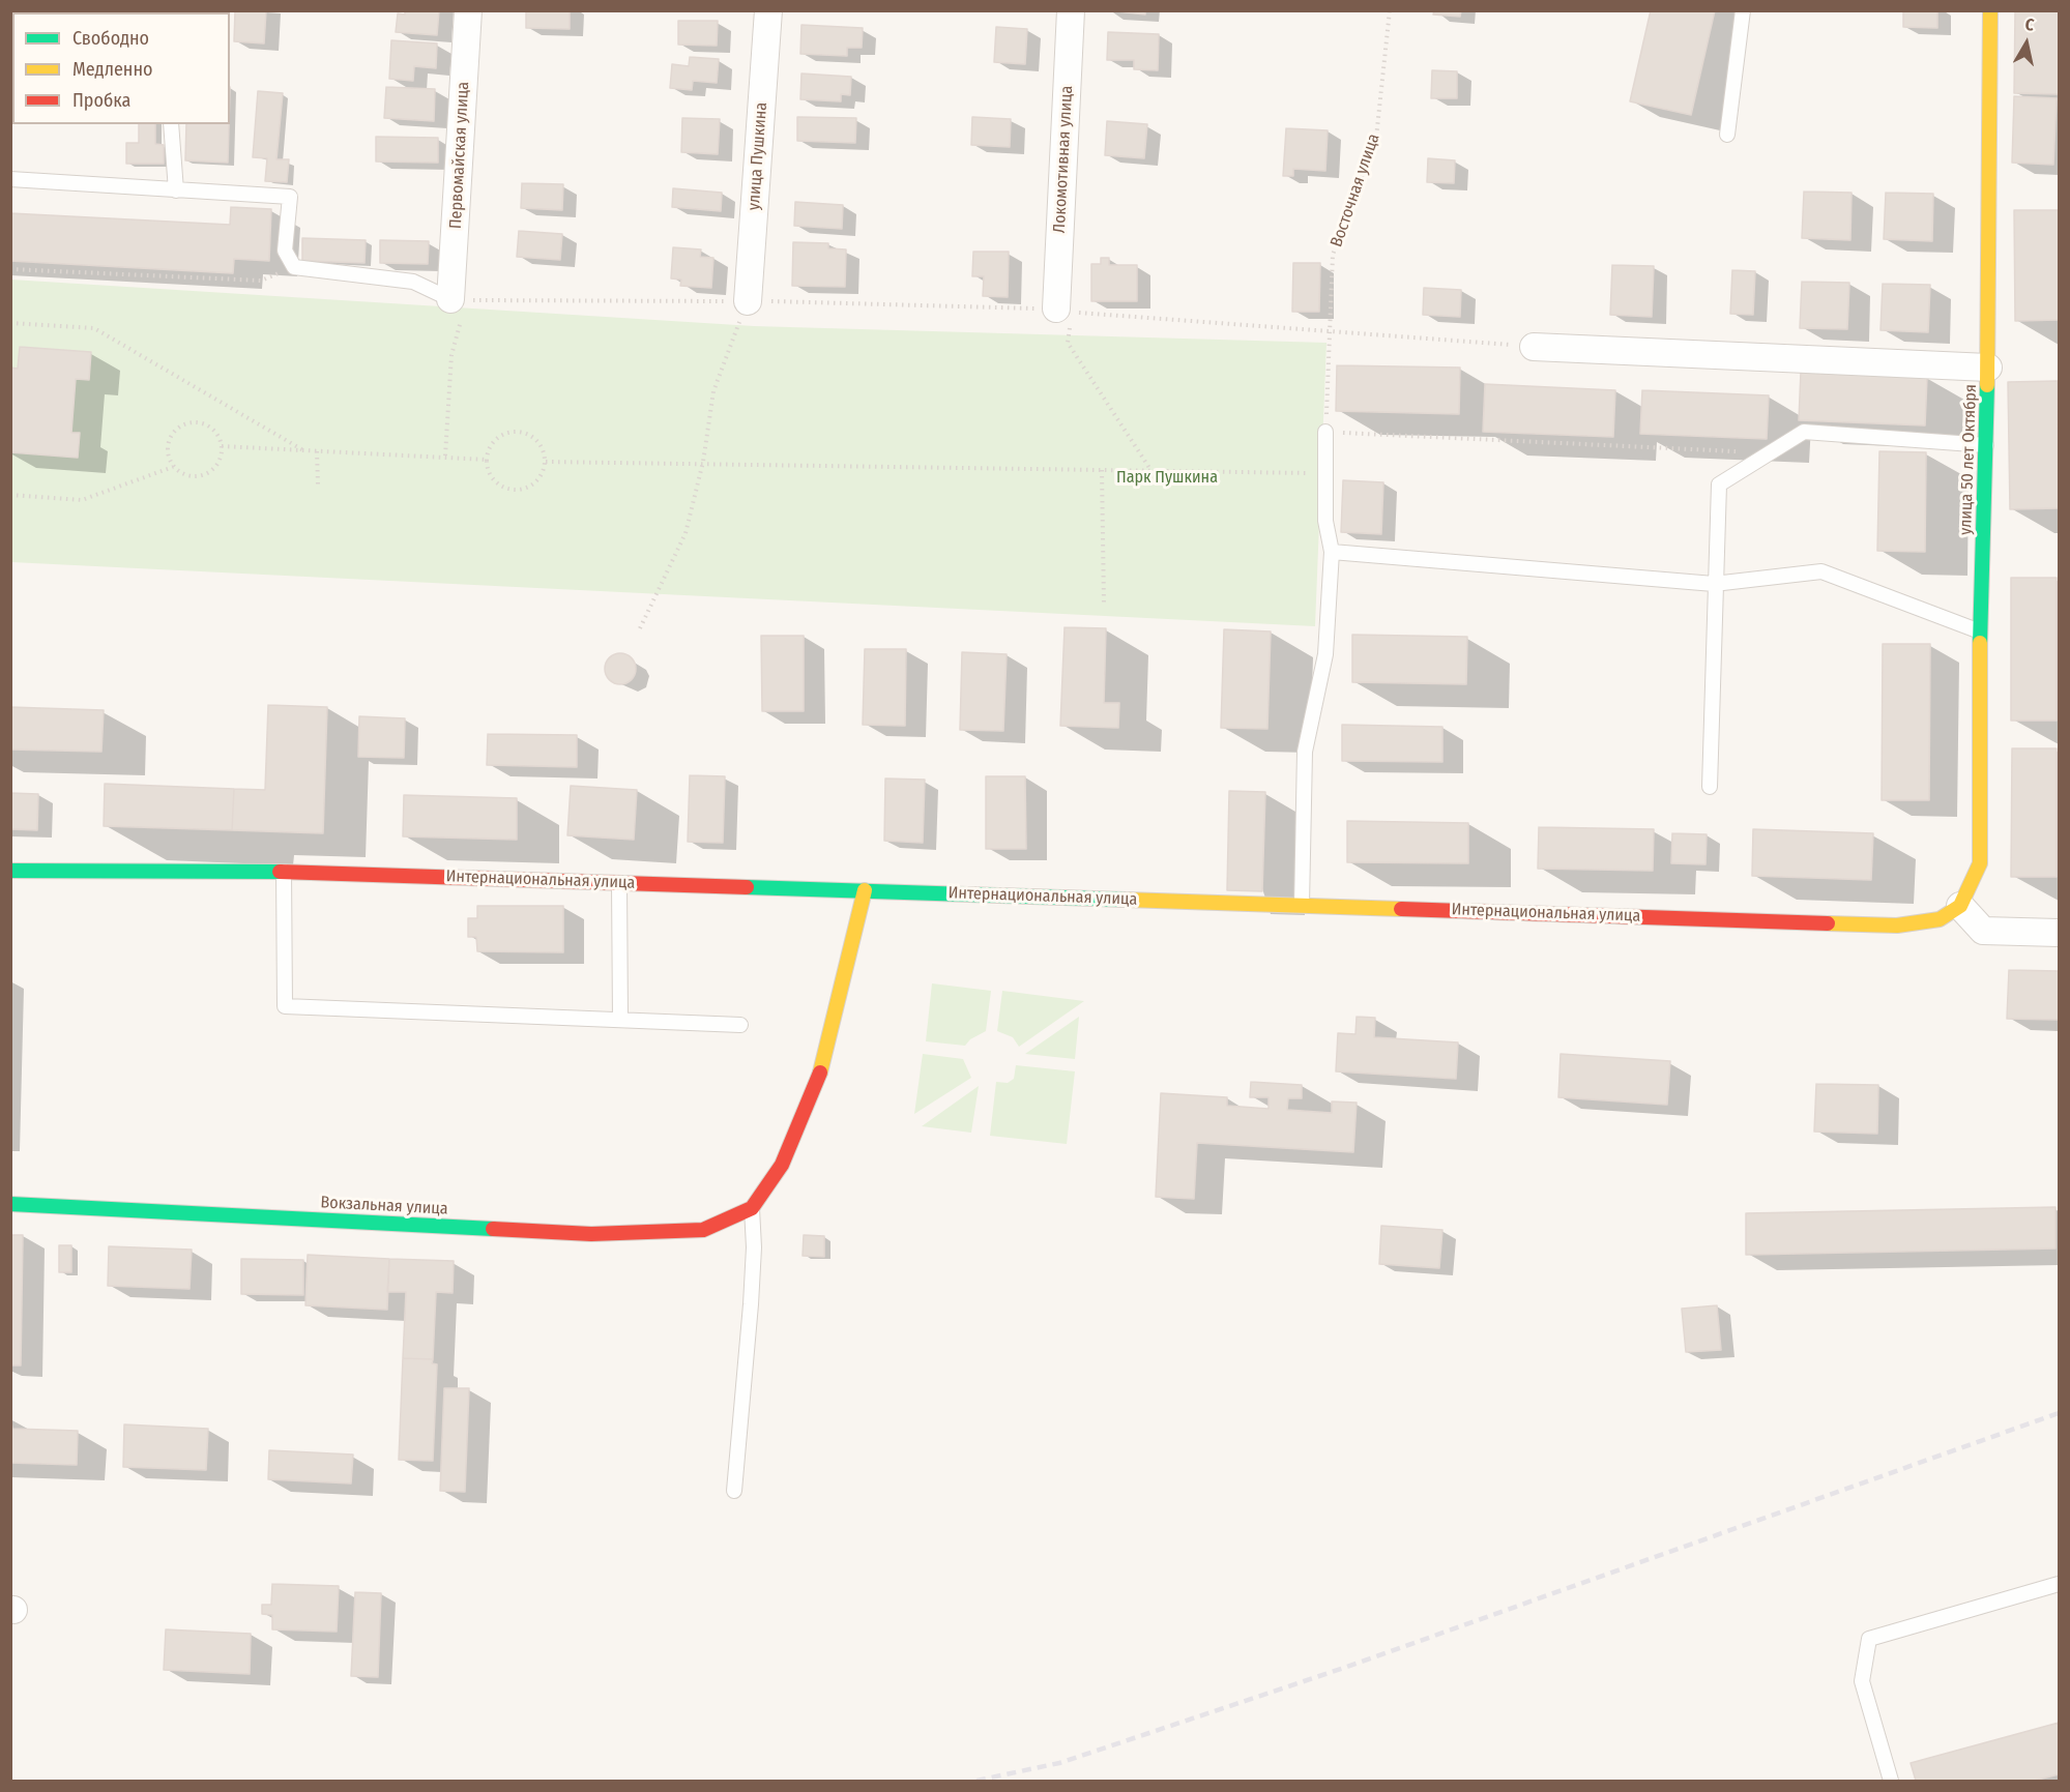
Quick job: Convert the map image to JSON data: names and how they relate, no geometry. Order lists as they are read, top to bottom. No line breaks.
{"streets":{"street":["Первомайская улица","улица Пушкина","Локомотивная улица","улица 50 лет Октября","Интернациональная улица","Вокзальная улица"],"path":["Восточная улица"]},"crossings":[["улица 50 лет Октября","Интернациональная улица"]],"parks":["Парк Пушкина"],"legend":["Свободно","Медленно","Пробка"],"north":"top"}
